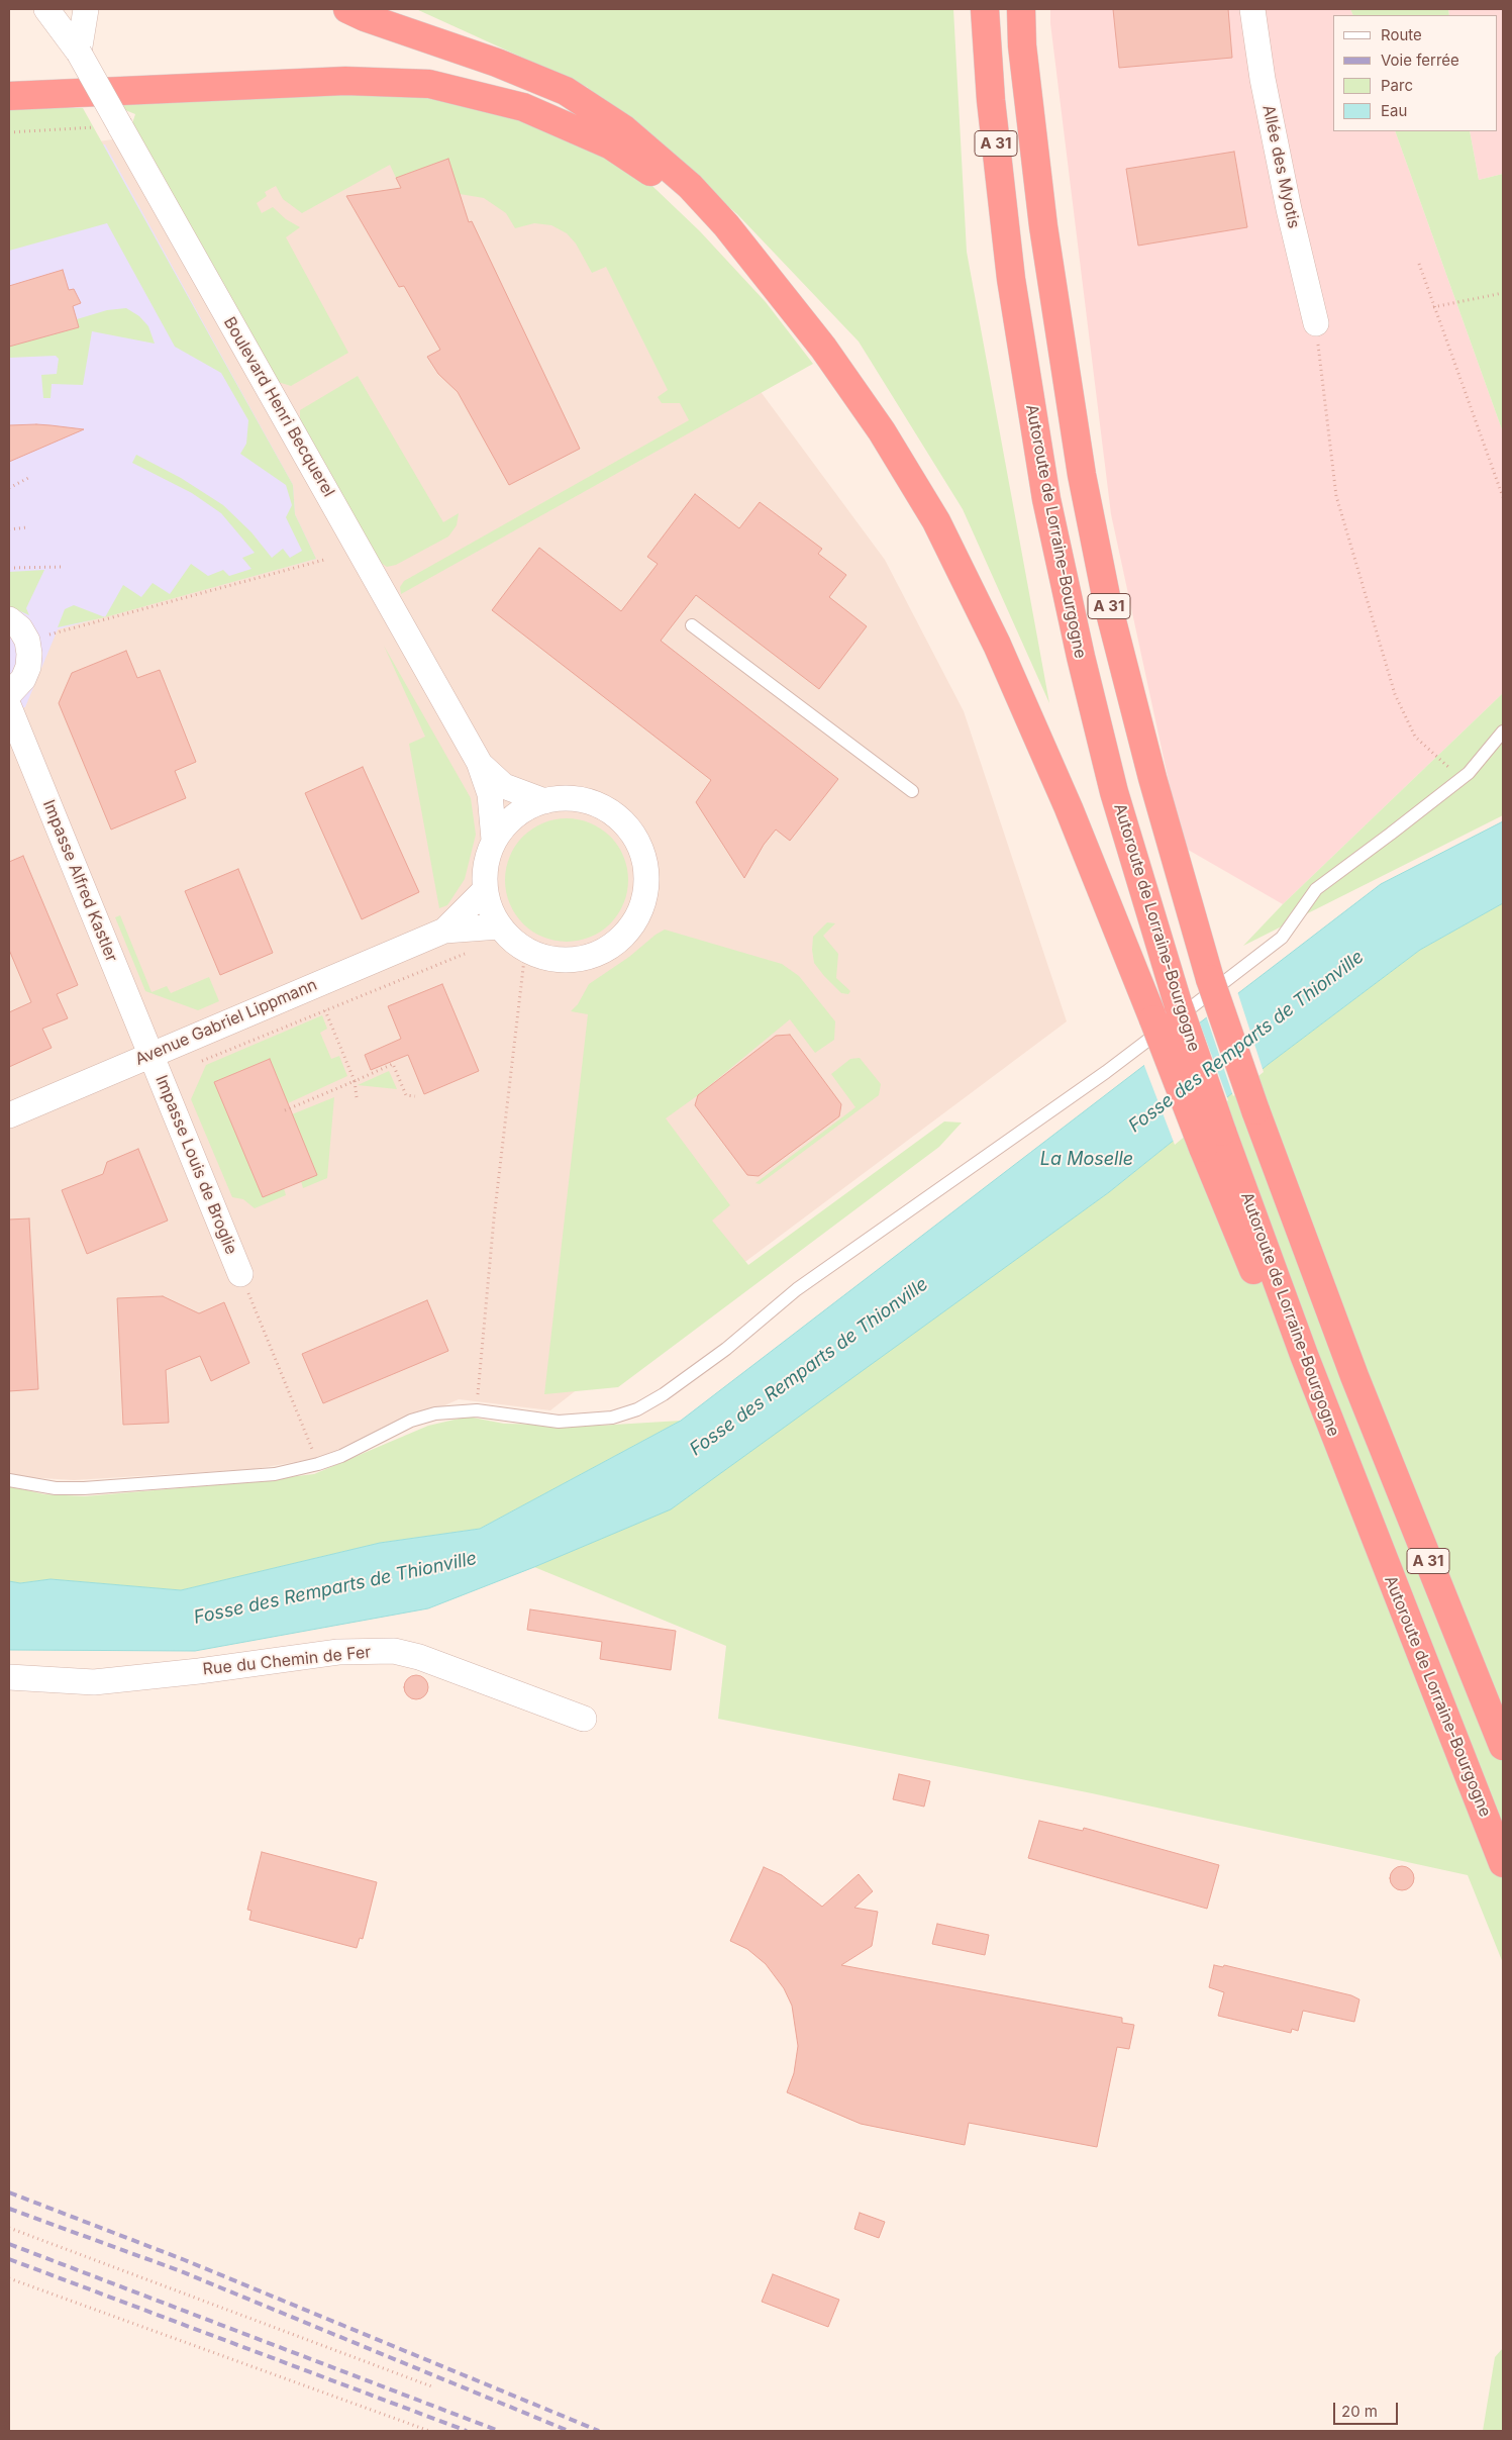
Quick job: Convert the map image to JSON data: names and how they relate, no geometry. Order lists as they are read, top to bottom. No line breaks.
{"streets":{"highway":["A 31","Autoroute de Lorraine-Bourgogne"],"street":["Allée des Myotis","Boulevard Henri Becquerel","Impasse Alfred Kastler","Avenue Gabriel Lippmann","Impasse Louis de Broglie","Rue du Chemin de Fer"]},"crossings":[["Boulevard Henri Becquerel","Avenue Gabriel Lippmann"],["Impasse Alfred Kastler","Avenue Gabriel Lippmann"],["Impasse Alfred Kastler","Impasse Louis de Broglie"],["Avenue Gabriel Lippmann","Impasse Louis de Broglie"]],"water":["Fosse des Remparts de Thionville","La Moselle"],"legend":["Route","Voie ferrée","Parc","Eau"],"scale_bar":"20 m"}
